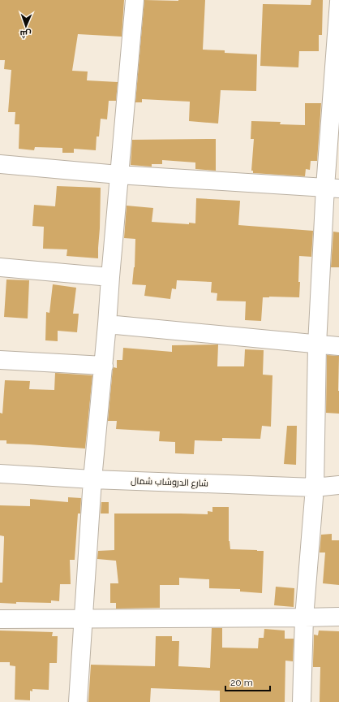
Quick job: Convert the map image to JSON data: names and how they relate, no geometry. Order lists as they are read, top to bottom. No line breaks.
{"streets":{"street":["شارع الدروشاب شمال"]},"scale_bar":"20 m","north":"bottom"}
